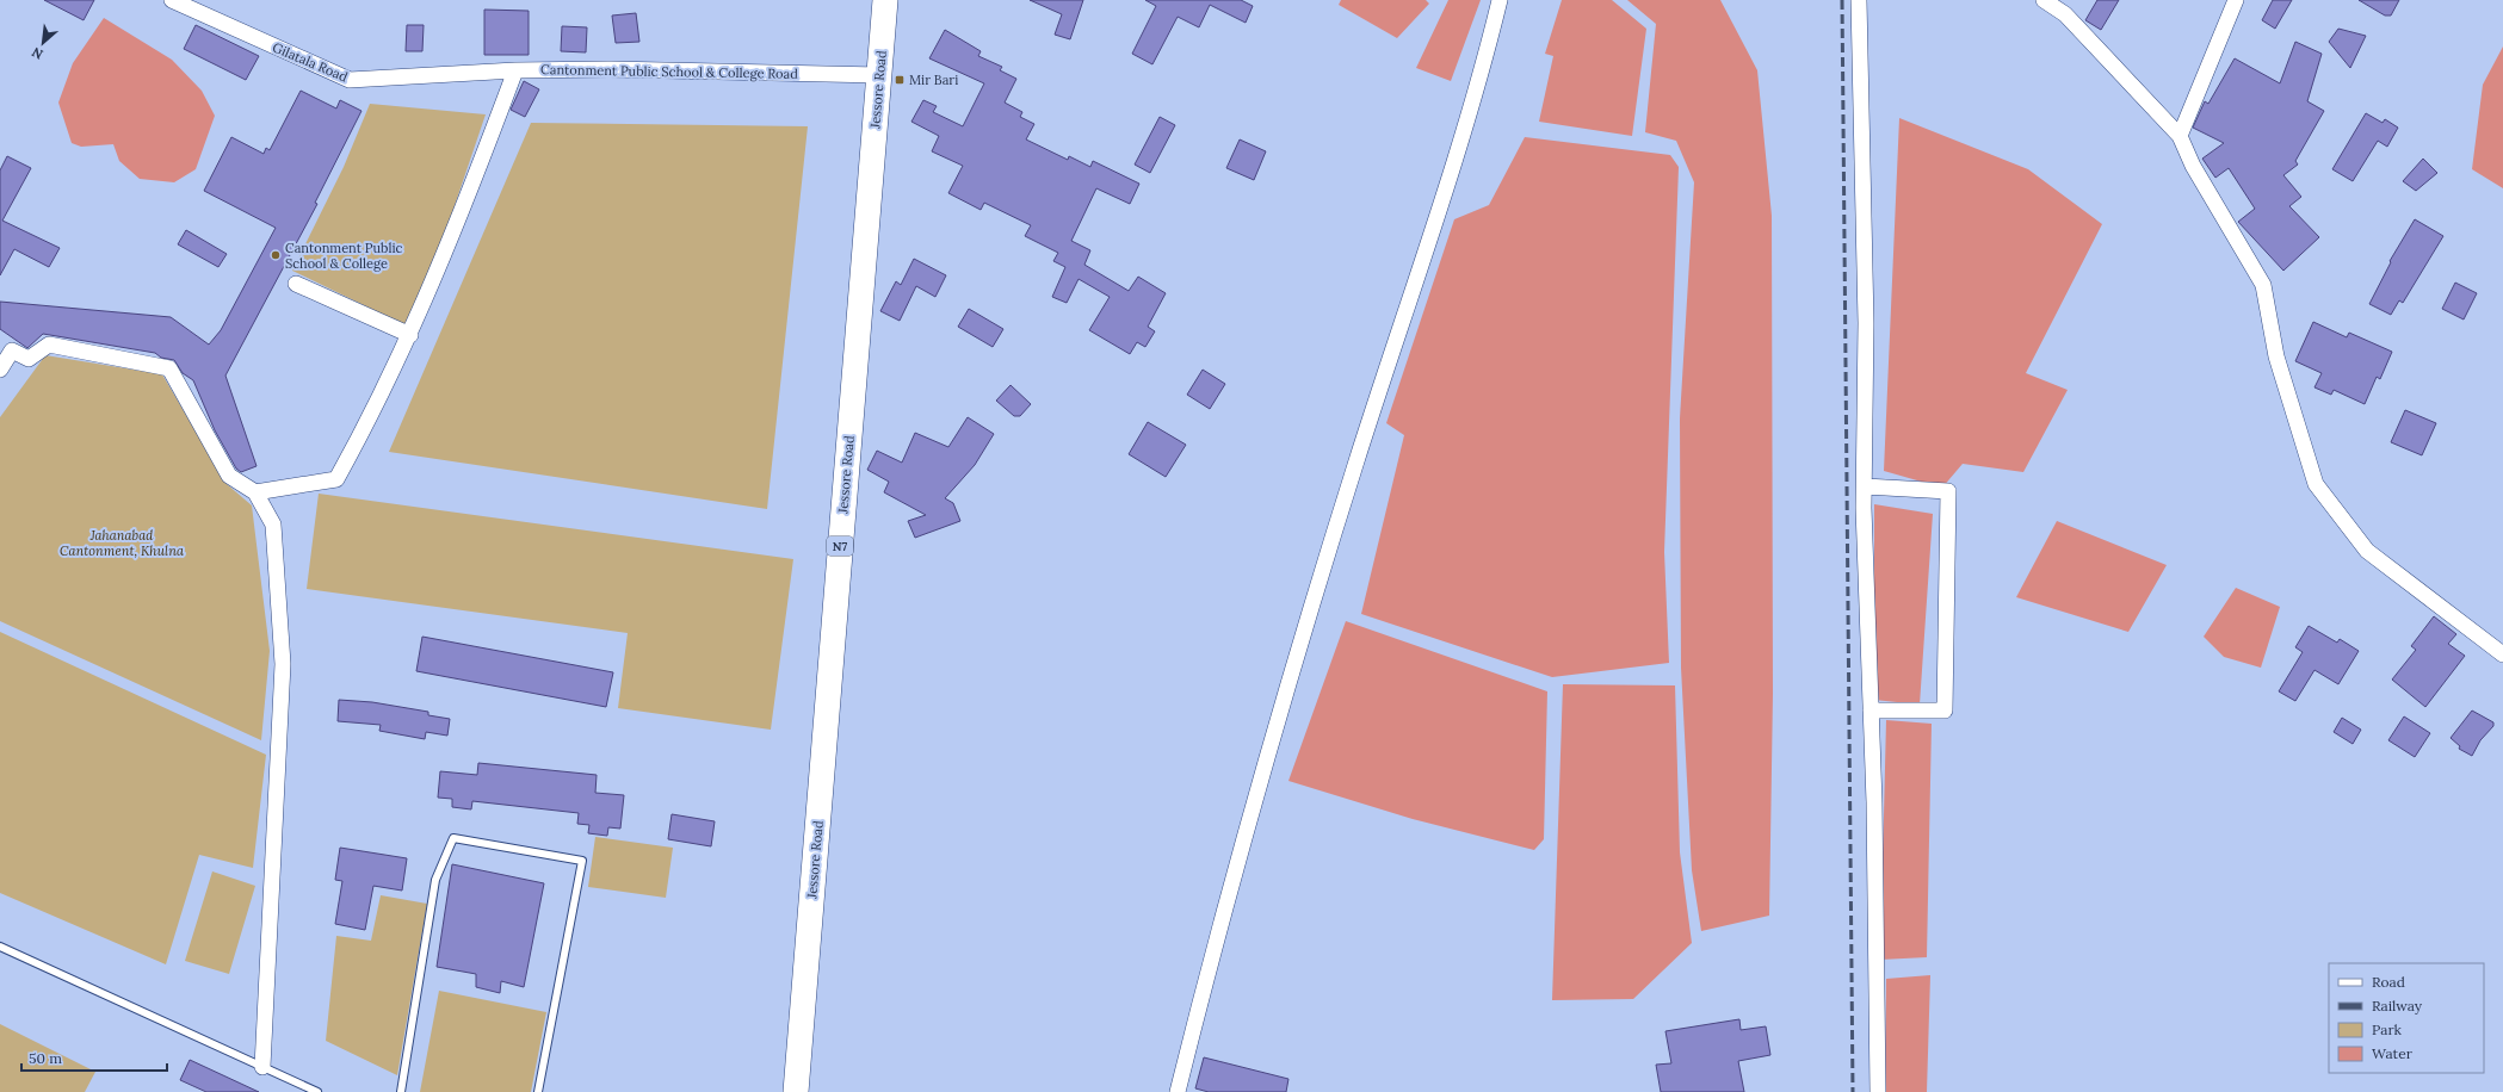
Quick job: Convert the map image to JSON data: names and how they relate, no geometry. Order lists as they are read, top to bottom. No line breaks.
{"streets":{"highway":["Jessore Road","N7"],"street":["Gilatala Road","Cantonment Public School & College Road"]},"crossings":[["Gilatala Road","Cantonment Public School & College Road"],["Cantonment Public School & College Road","Jessore Road"]],"parks":["Jahanabad Cantonment, Khulna"],"places":{"transit":["Mir Bari"],"other":["Cantonment Public School & College"]},"legend":["Road","Railway","Park","Water"],"scale_bar":"50 m","north":"bottom left"}
